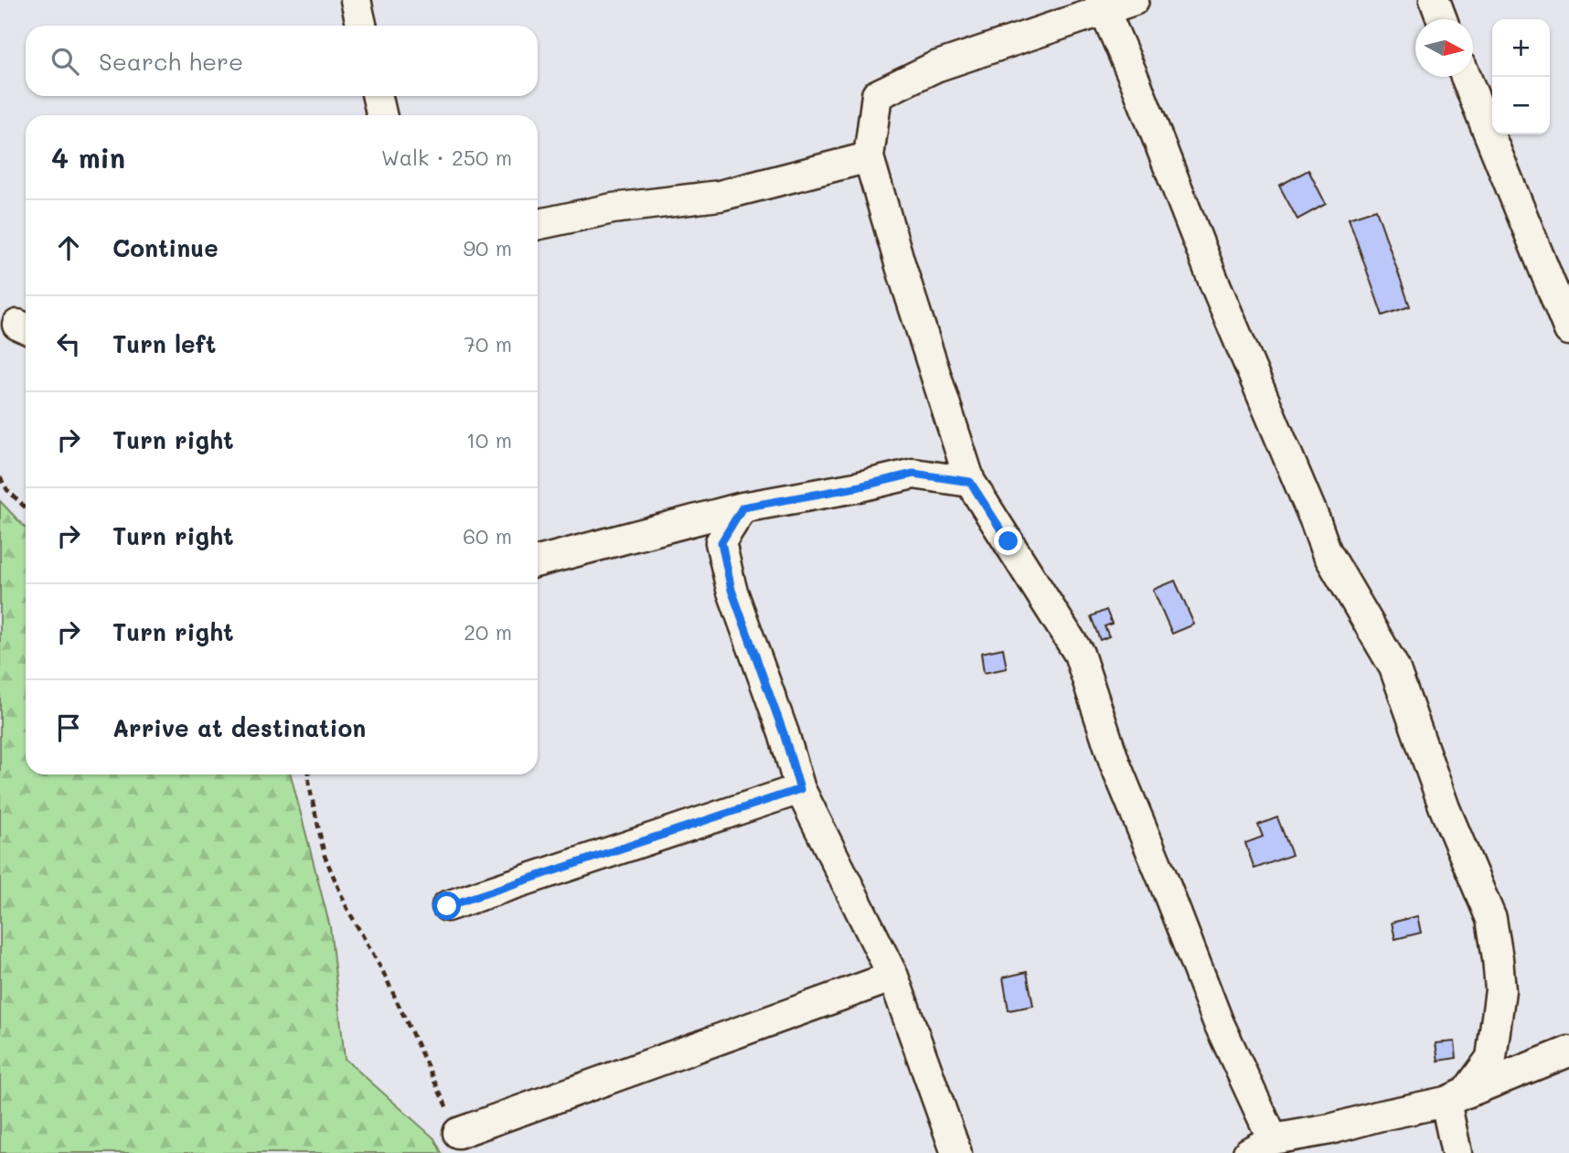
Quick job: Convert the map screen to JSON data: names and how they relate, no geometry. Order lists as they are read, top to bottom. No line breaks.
{"north":"right","page":{"map_buttons":["+","−"],"search":"Search here","heading":["4 min","Walk · 250 m"],"list":[["Continue","90 m"],["Turn left","70 m"],["Turn right","10 m"],["Turn right","60 m"],["Turn right","20 m"],"Arrive at destination"]}}
